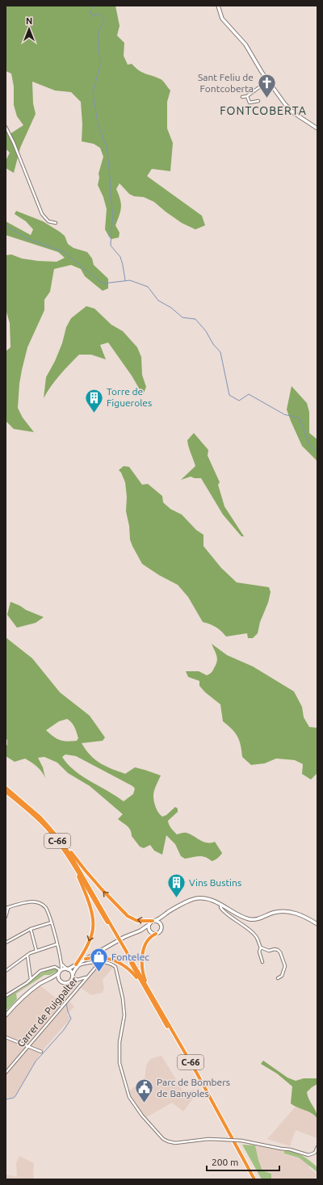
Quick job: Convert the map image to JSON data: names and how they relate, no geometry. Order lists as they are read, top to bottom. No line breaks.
{"streets":{"highway":["C-66"],"street":["Carrer de Puigpalter"]},"districts":["FONTCOBERTA"],"places":{"church":["Sant Feliu de Fontcoberta"],"building":["Torre de Figueroles","Vins Bustins"],"shop":["Fontelec"],"public building":["Parc de Bombers de Banyoles"]},"scale_bar":"200 m","north":"top"}
